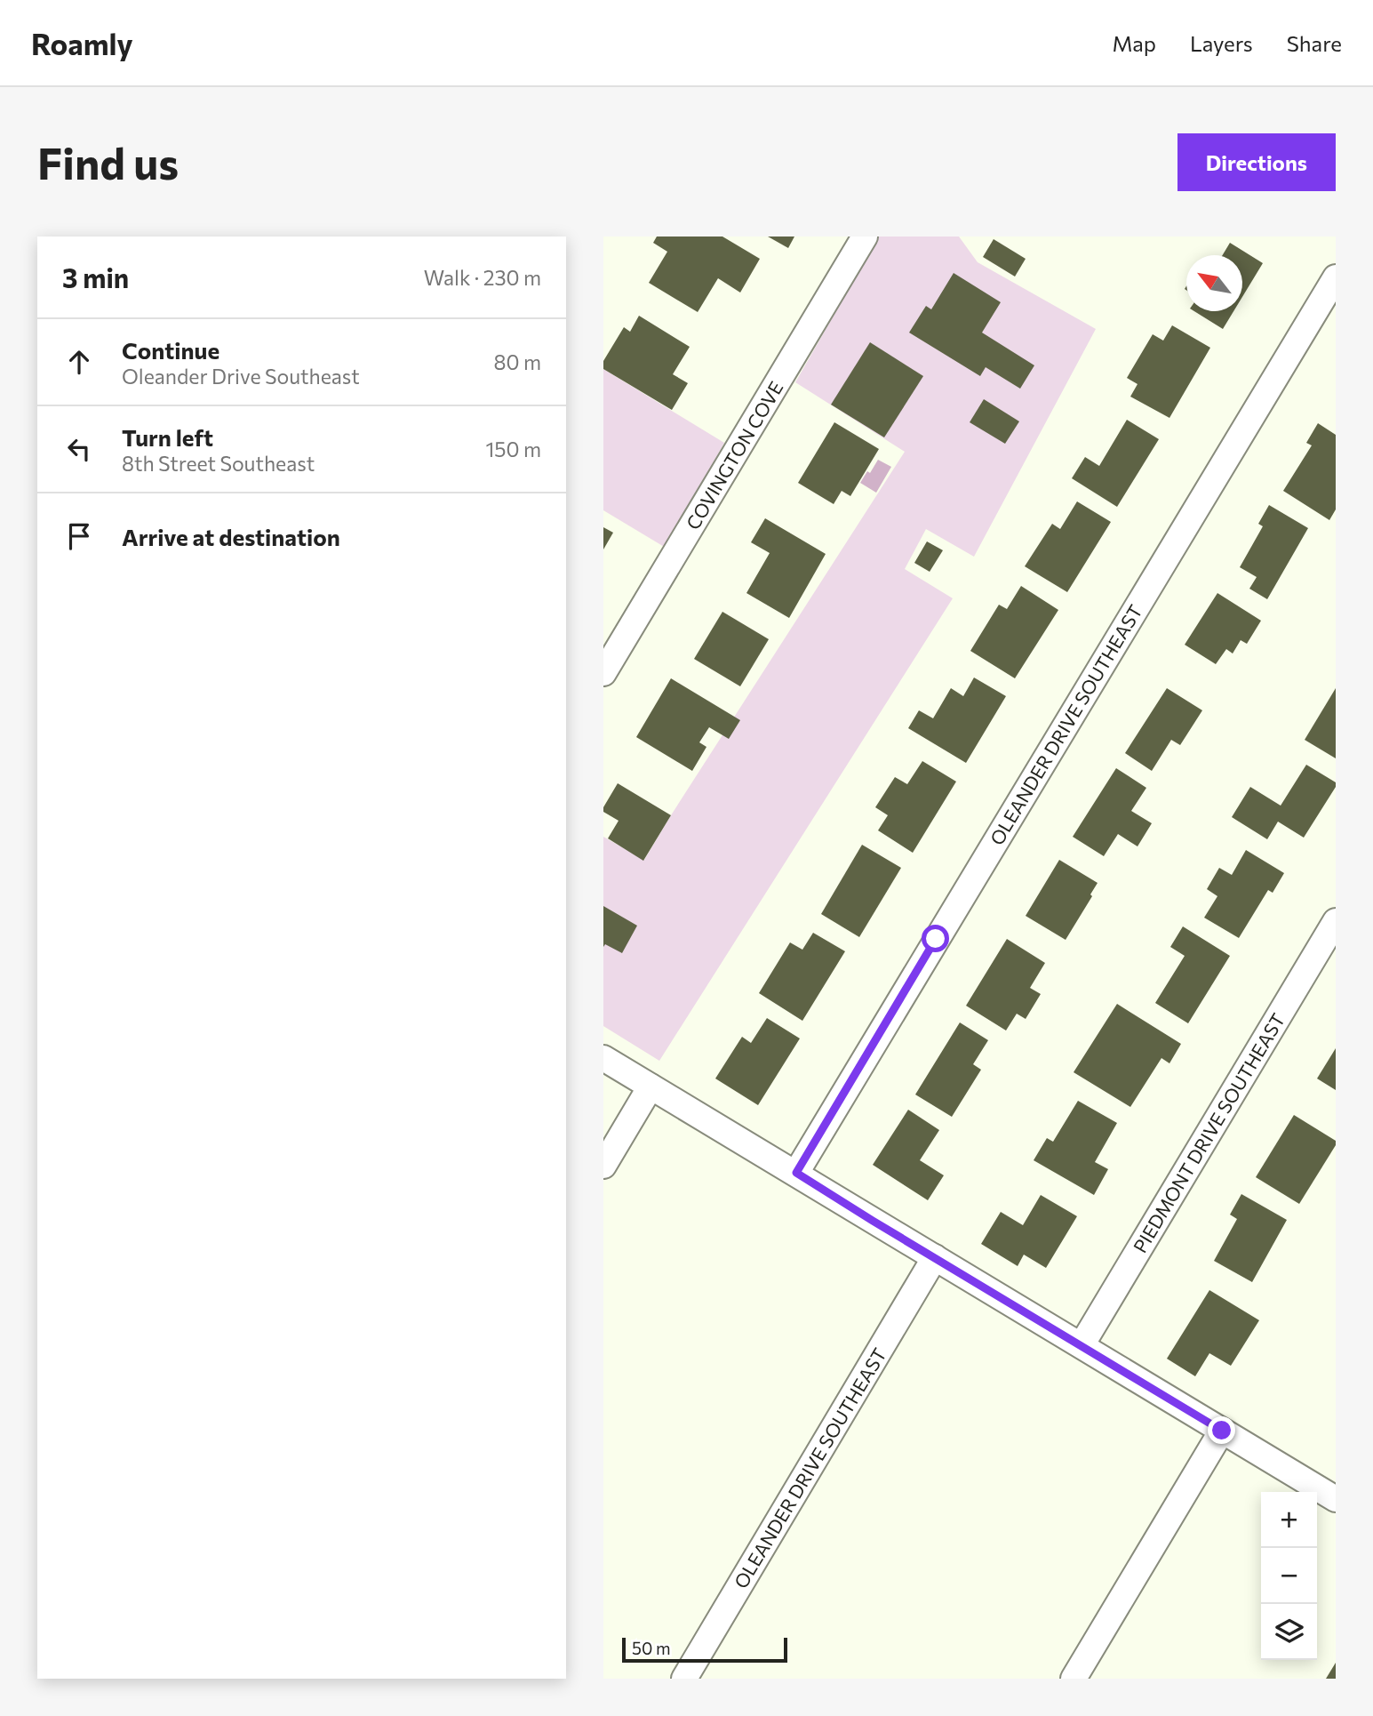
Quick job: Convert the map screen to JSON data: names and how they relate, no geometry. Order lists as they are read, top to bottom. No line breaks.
{"streets":{"street":["COVINGTON COVE","OLEANDER DRIVE SOUTHEAST","PIEDMONT DRIVE SOUTHEAST"]},"scale_bar":"50 m","north":"top left","page":{"header":"Roamly","nav":["Map","Layers","Share"],"buttons":"Directions","title":"Find us","heading":["3 min","Walk · 230 m"],"list":[["Continue","Oleander Drive Southeast","80 m"],["Turn left","8th Street Southeast","150 m"],"Arrive at destination"],"map_buttons":["+","−"],"scale":"50 m"}}
